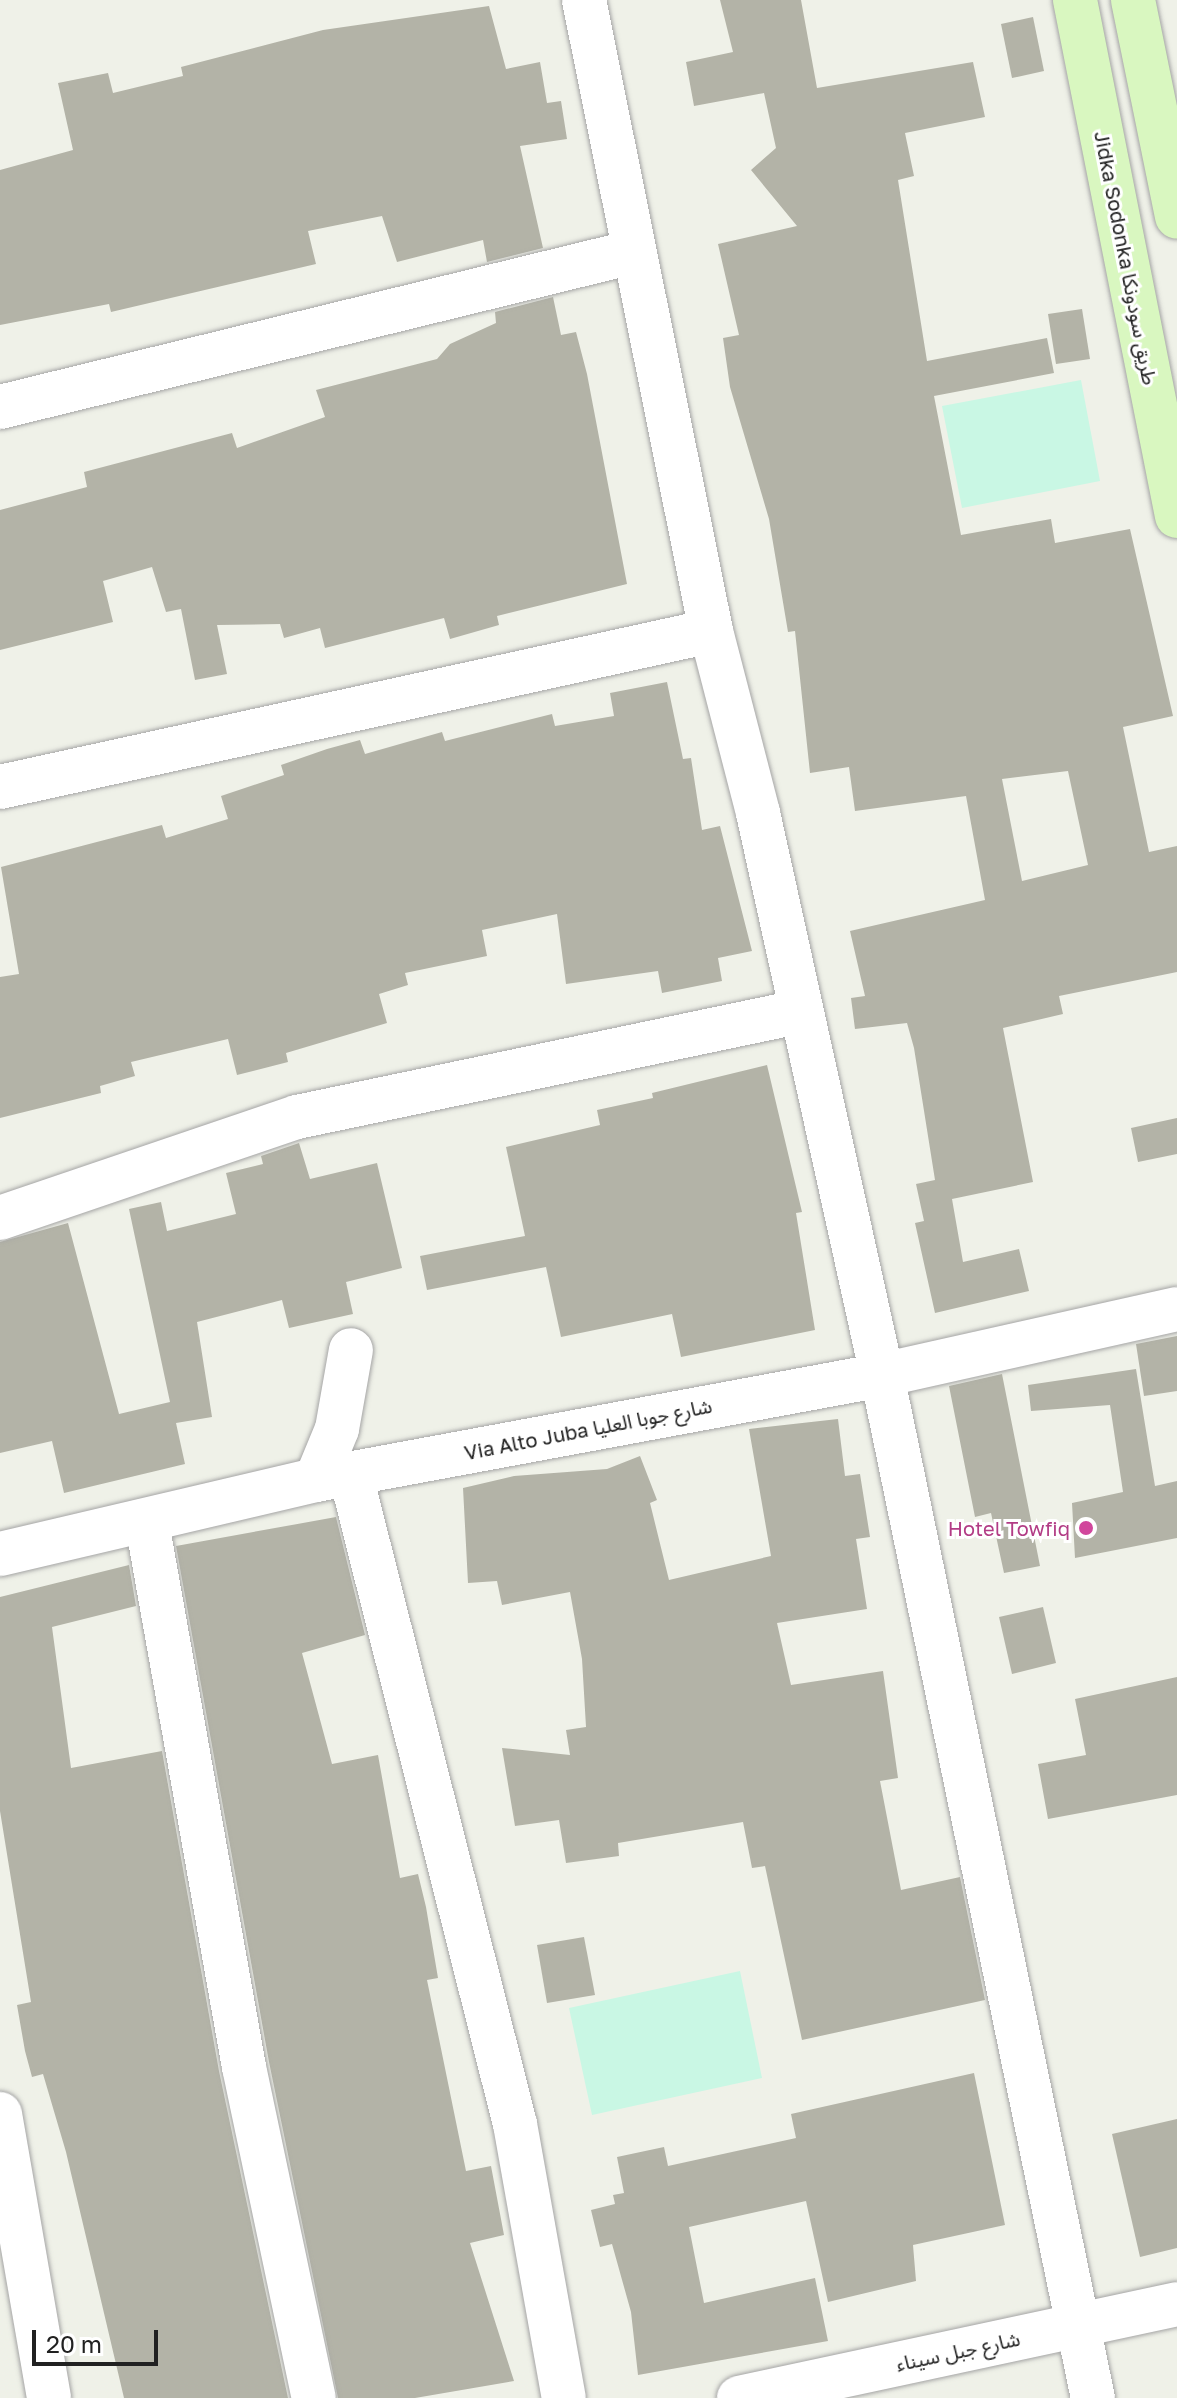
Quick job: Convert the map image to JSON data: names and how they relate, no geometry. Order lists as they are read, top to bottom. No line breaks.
{"streets":{"main road":["Jidka Sodonka طريق سودونكا"],"street":["Via Alto Juba شارع جوبا العليا","شارع جبل سيناء"]},"places":["Hotel Towfiq"],"scale_bar":"20 m"}
